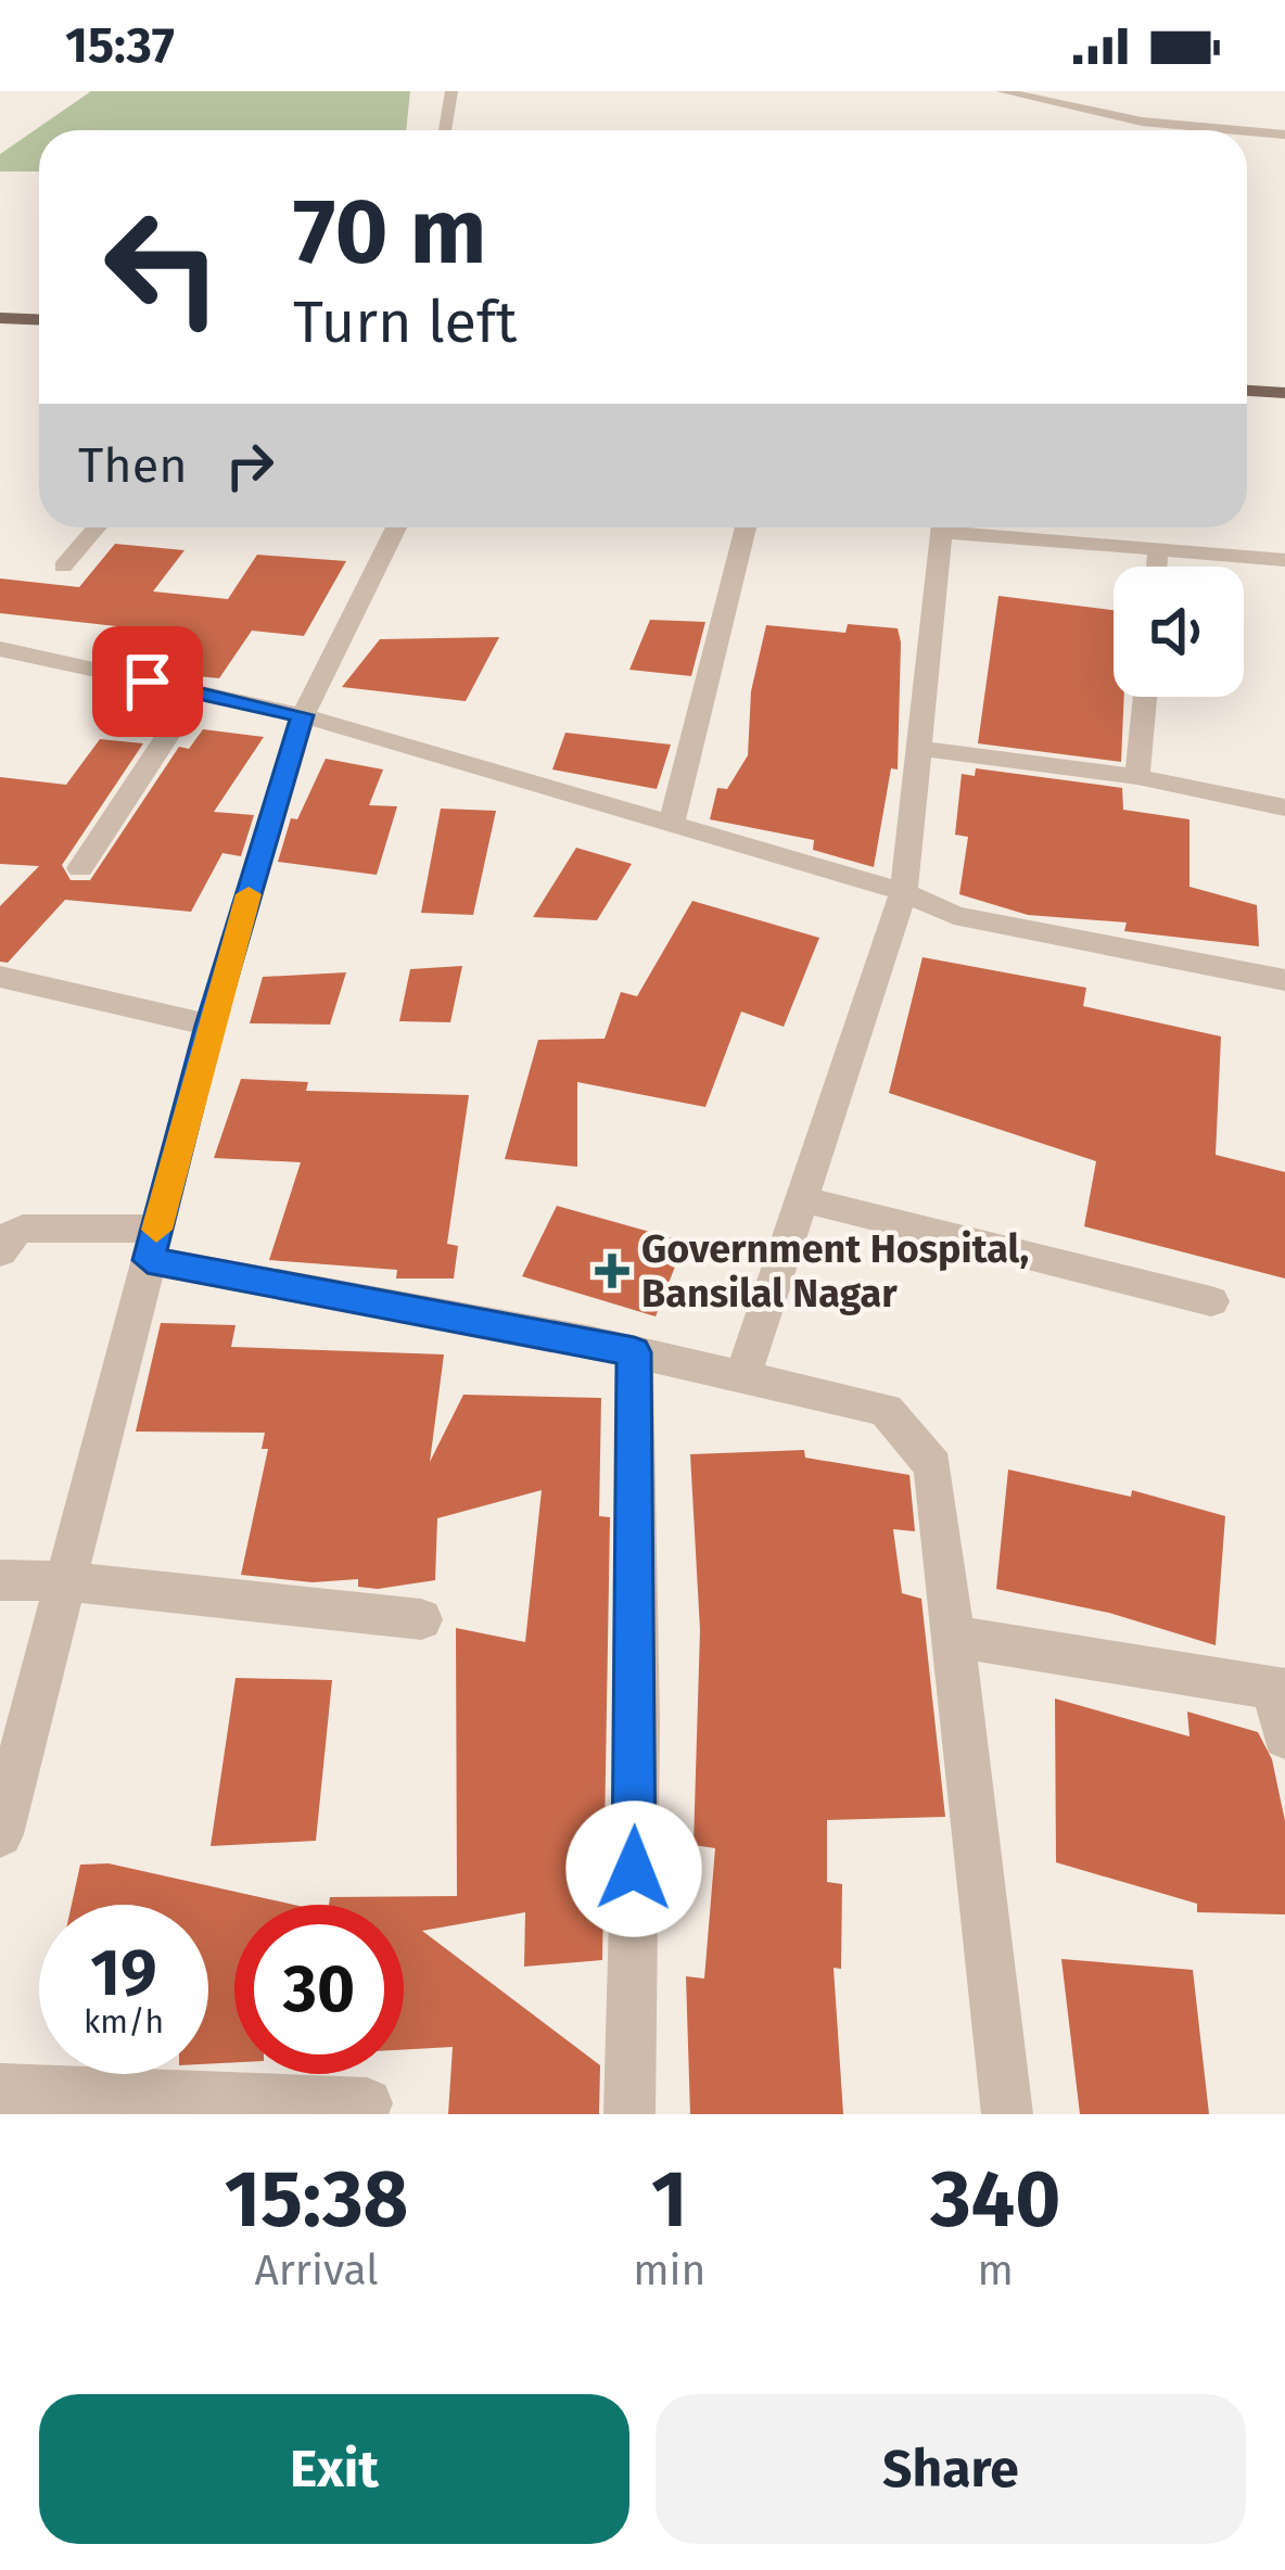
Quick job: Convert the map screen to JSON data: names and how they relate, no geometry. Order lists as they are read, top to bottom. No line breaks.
{"places":{"health":["Government Hospital, Bansilal Nagar"]},"page":{"status":"15:37","turn":["70 m","Turn left"],"then":"Then","speed":"19 km/h","limit":"30","eta":["15:38","Arrival","1","min","340","m"],"buttons":["Exit","Share"]}}
